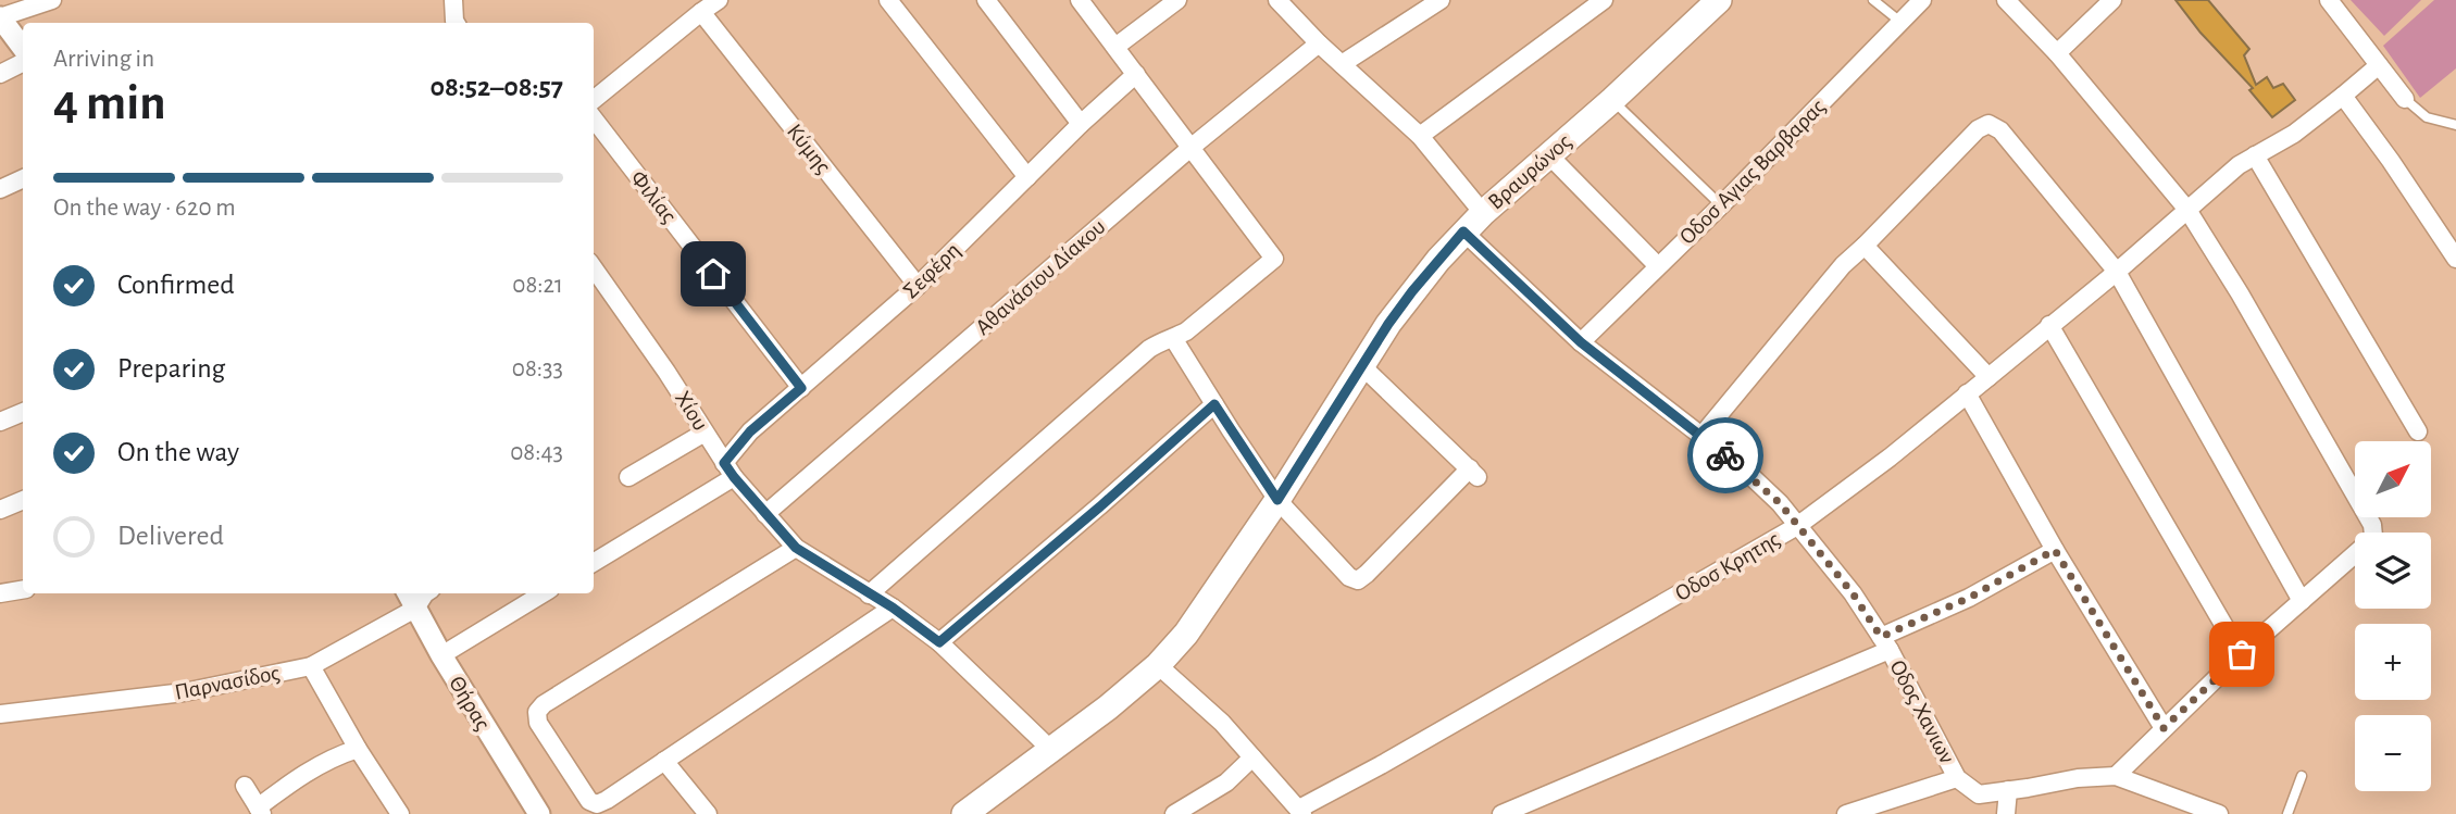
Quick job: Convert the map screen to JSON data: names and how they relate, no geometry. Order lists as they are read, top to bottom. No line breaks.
{"streets":{"main road":["Βραυρώνος"],"street":["Κύμης","Οδοσ Αγιας Βαρβαρας","Φιλίας","Σεφέρη","Αθανάσιου Δίακου","Χίου","Οδοσ Κρητης","Παρνασίδος","Θήρας","Οδος Χανιων"]},"crossings":[["Κύμης","Σεφέρη"],["Βραυρώνος","Χίου"],["Βραυρώνος","Οδος Χανιων"],["Οδοσ Αγιας Βαρβαρας","Οδος Χανιων"],["Φιλίας","Σεφέρη"],["Σεφέρη","Χίου"],["Αθανάσιου Δίακου","Χίου"],["Οδοσ Κρητης","Οδος Χανιων"],["Παρνασίδος","Θήρας"]],"north":"top right","page":{"heading":["4 min","Arriving in","08:52–08:57"],"bar":"On the way · 620 m","list":[["Confirmed","08:21"],["Preparing","08:33"],["On the way","08:43"],"Delivered"],"map_buttons":["+","−"]}}
